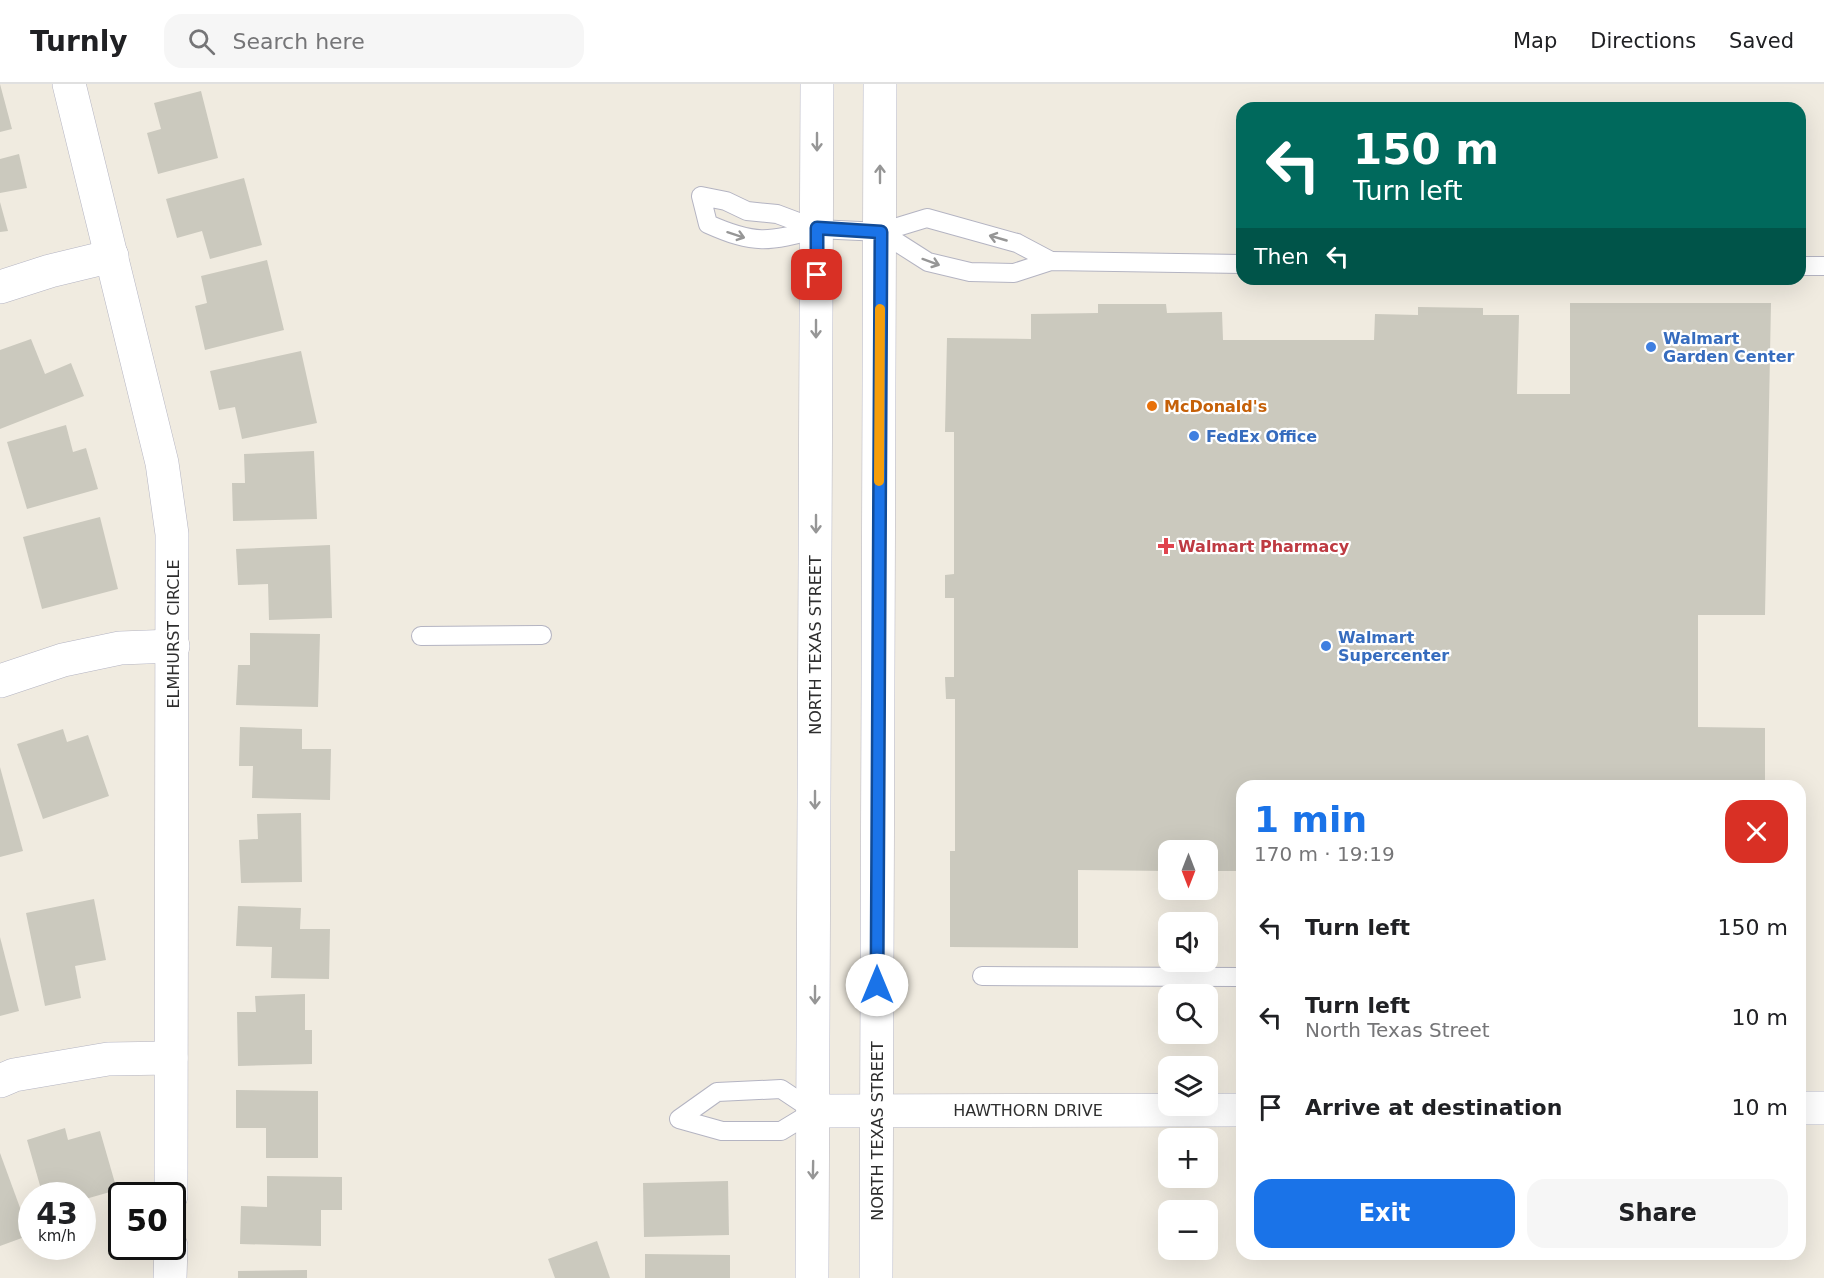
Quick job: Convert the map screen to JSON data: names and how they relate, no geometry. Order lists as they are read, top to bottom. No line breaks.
{"streets":{"main road":["ELMHURST CIRCLE","NORTH TEXAS STREET","HAWTHORN DRIVE"]},"crossings":[["NORTH TEXAS STREET","HAWTHORN DRIVE"]],"places":{"other":["Walmart Garden Center","McDonald's","FedEx Office","Walmart Supercenter"],"health":["Walmart Pharmacy"]},"north":"bottom","page":{"header":"Turnly","search":"Search here","nav":["Map","Directions","Saved"],"turn":["150 m","Turn left"],"then":"Then","heading":["1 min","170 m · 19:19"],"map_buttons":["+","−"],"list":[{"name":"Turn left","value":"150 m"},{"name":"Turn left","note":"North Texas Street","value":"10 m"},{"name":"Arrive at destination","value":"10 m"}],"buttons":["Exit","Share"],"speed":"43 km/h","limit":"50"}}
